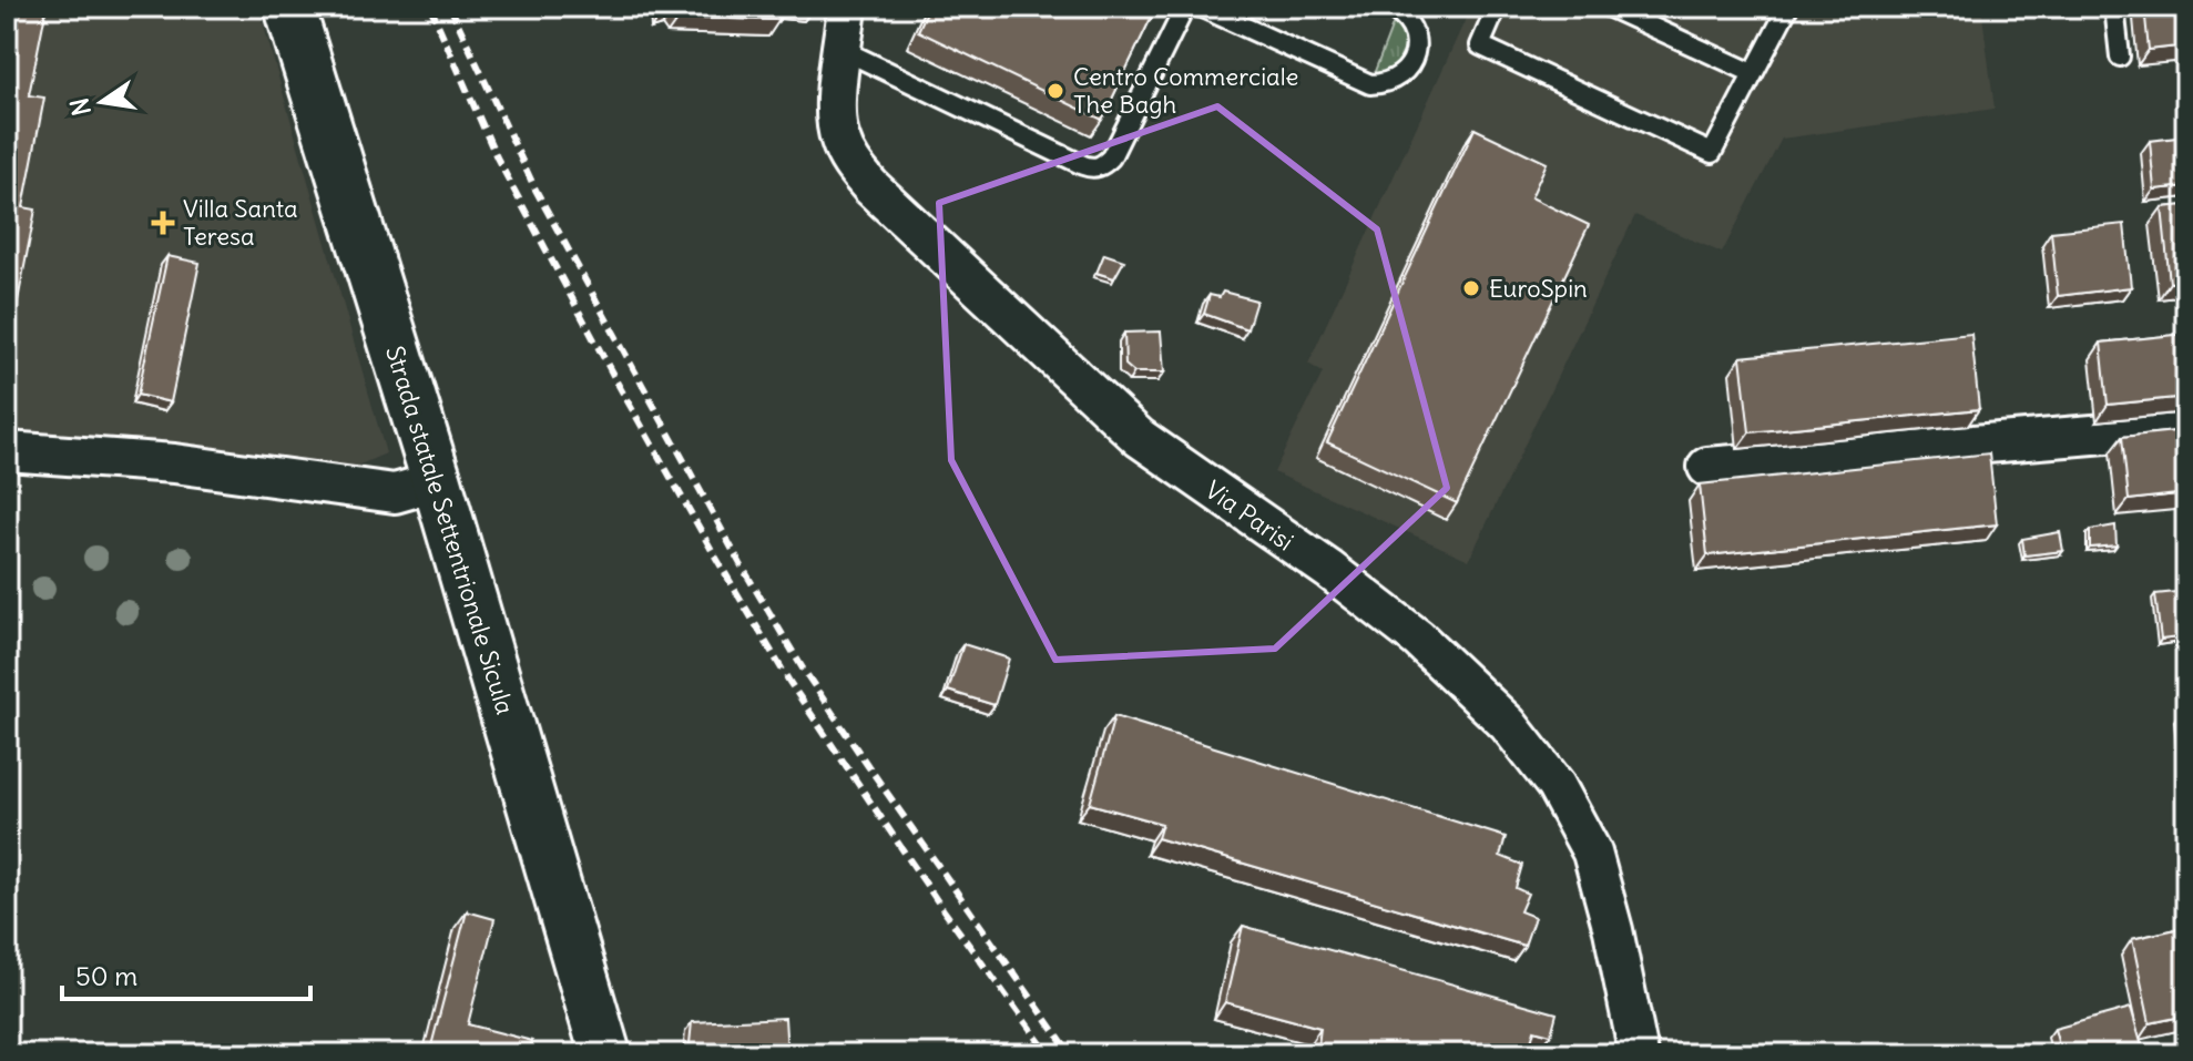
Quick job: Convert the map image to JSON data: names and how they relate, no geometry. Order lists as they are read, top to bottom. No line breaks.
{"streets":{"main road":["Strada statale Settentrionale Sicula"],"street":["Via Parisi"]},"places":{"other":["Centro Commerciale The Bagh","EuroSpin"],"health":["Villa Santa Teresa"]},"scale_bar":"50 m","north":"left"}
